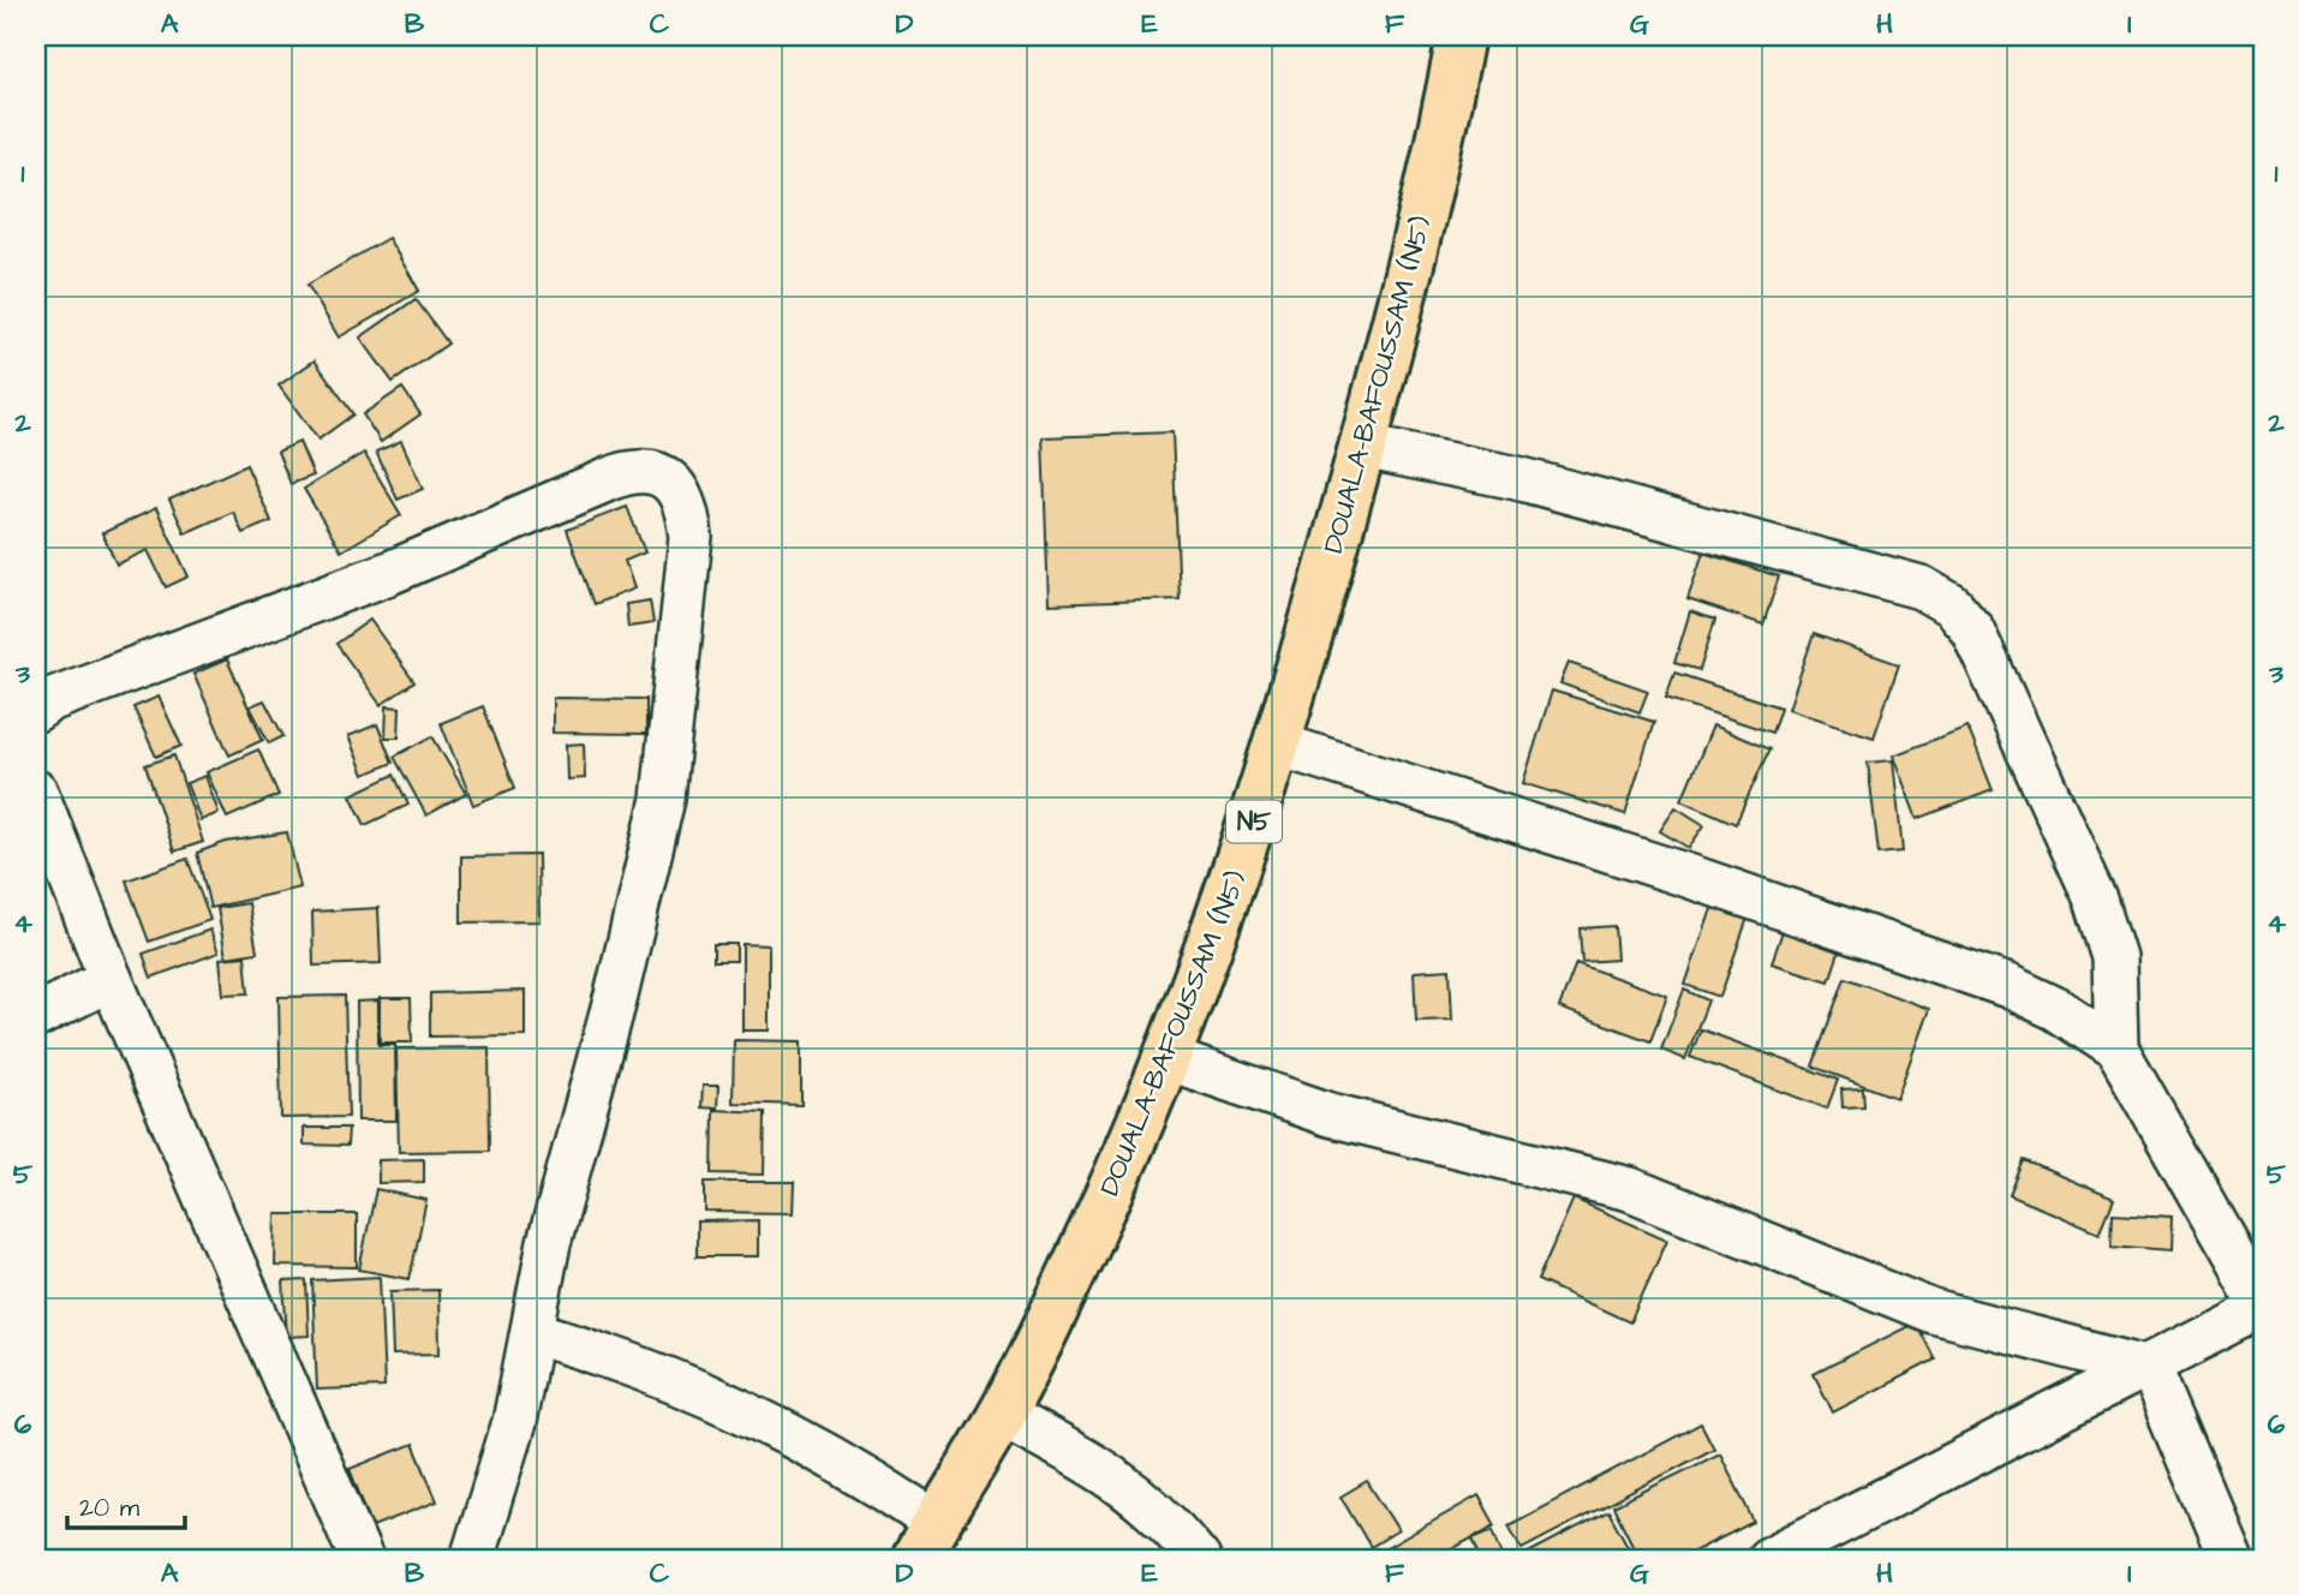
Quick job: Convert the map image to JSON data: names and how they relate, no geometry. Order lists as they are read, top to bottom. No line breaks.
{"streets":{"highway":["DOUALA-BAFOUSSAM (N5)","N5"]},"scale_bar":"20 m","grid":{"columns":["A","B","C","D","E","F","G","H","I"],"rows":["1","2","3","4","5","6"]}}
